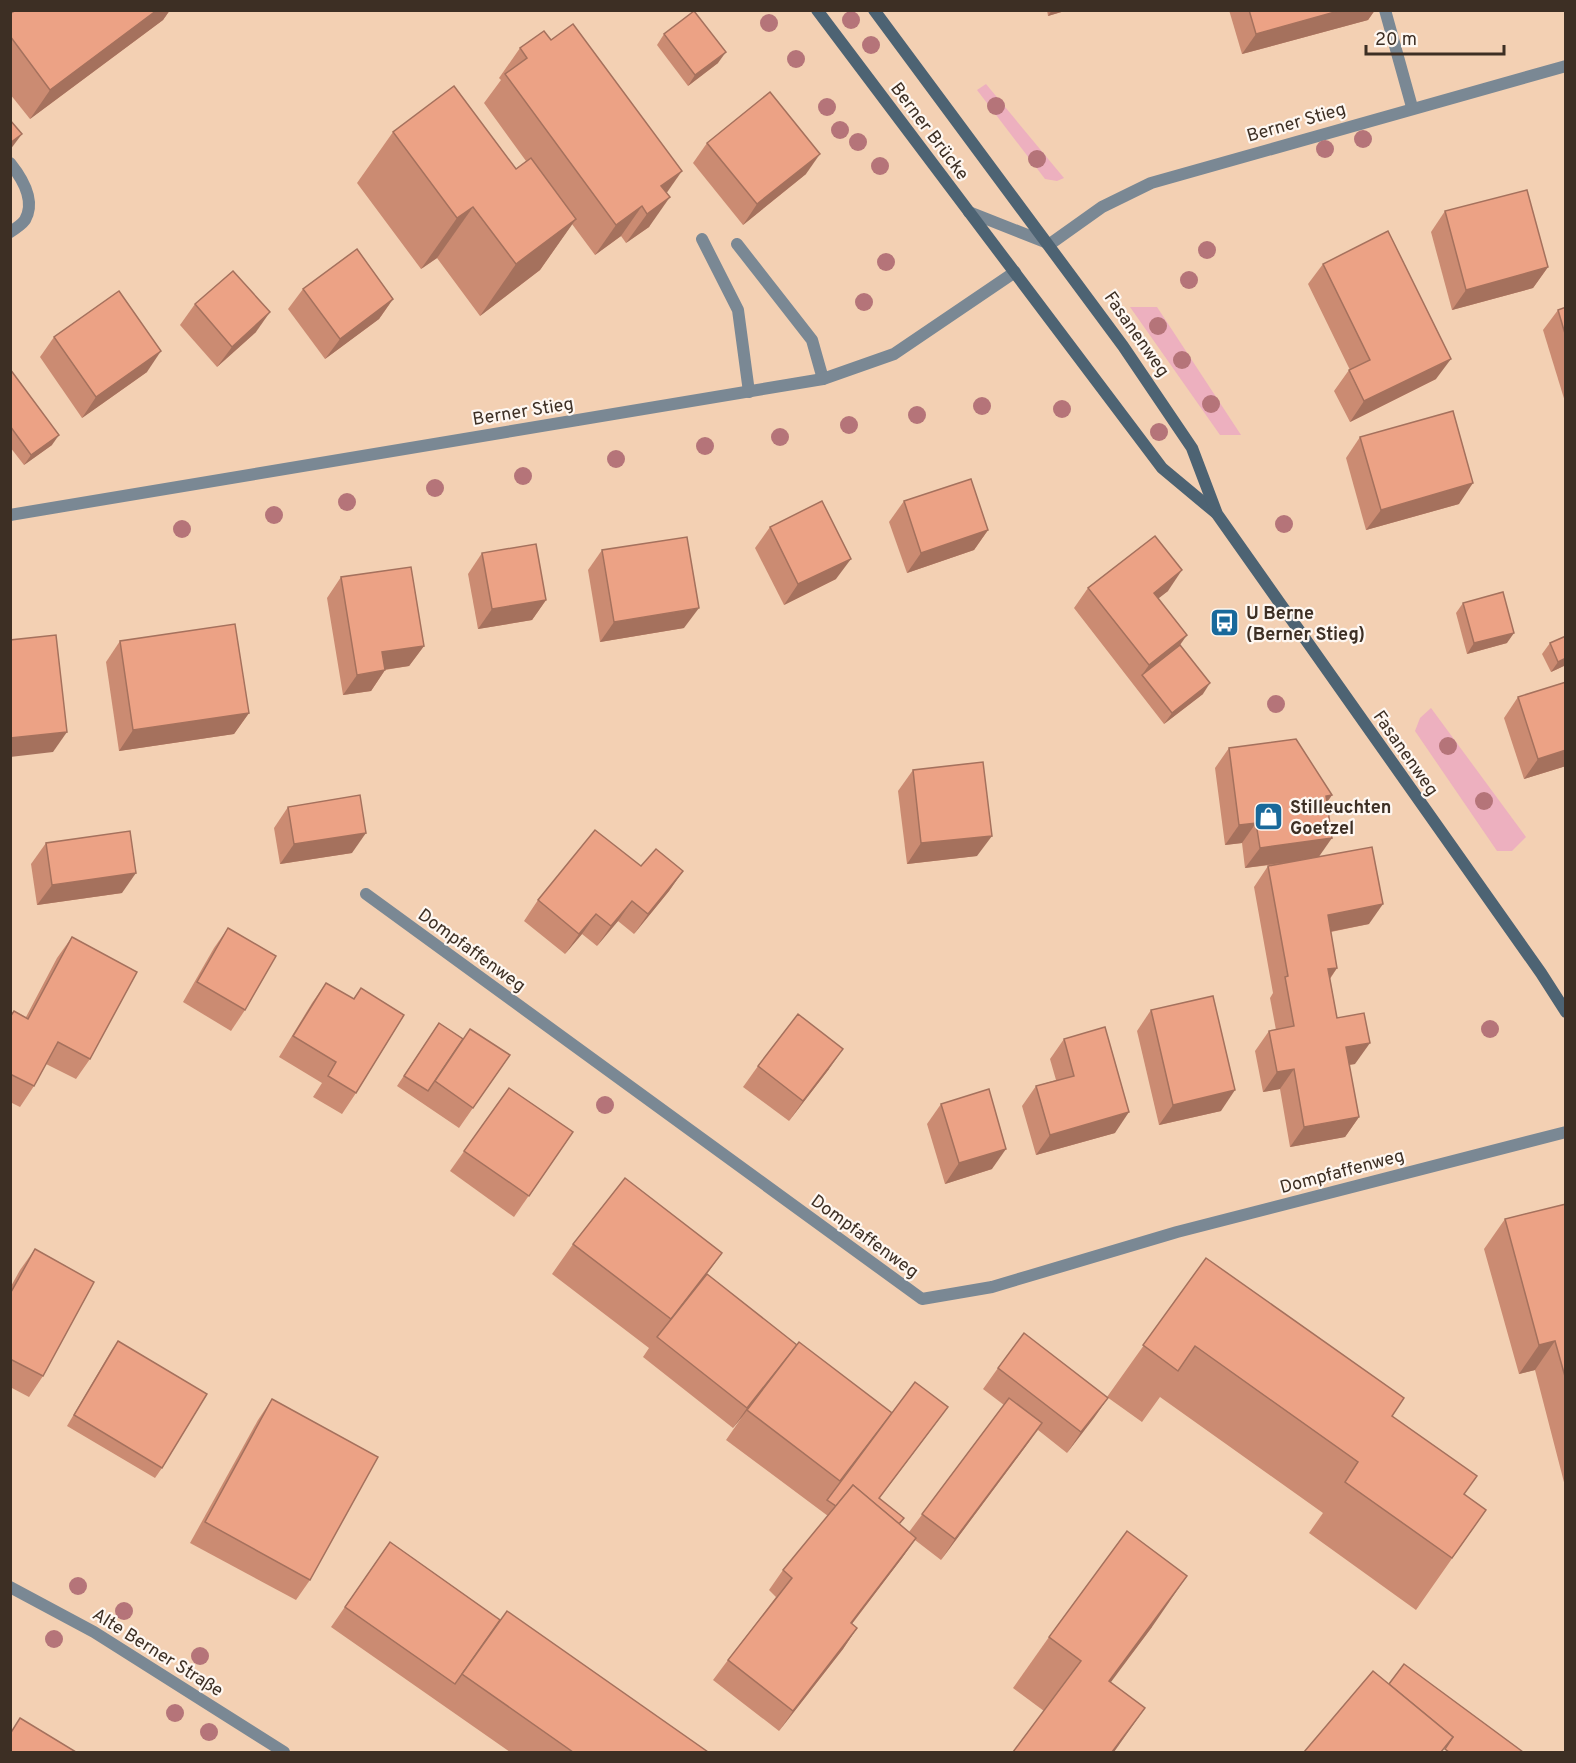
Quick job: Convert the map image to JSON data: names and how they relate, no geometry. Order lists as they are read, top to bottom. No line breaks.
{"streets":{"main road":["Berner Brücke","Fasanenweg"],"street":["Berner Stieg","Dompfaffenweg","Alte Berner Straße"]},"crossings":[["Berner Stieg","Berner Brücke"],["Berner Stieg","Fasanenweg"],["Berner Brücke","Fasanenweg"]],"places":{"bus stop":["U Berne (Berner Stieg)"],"shop":["Stilleuchten Goetzel"]},"scale_bar":"20 m"}
